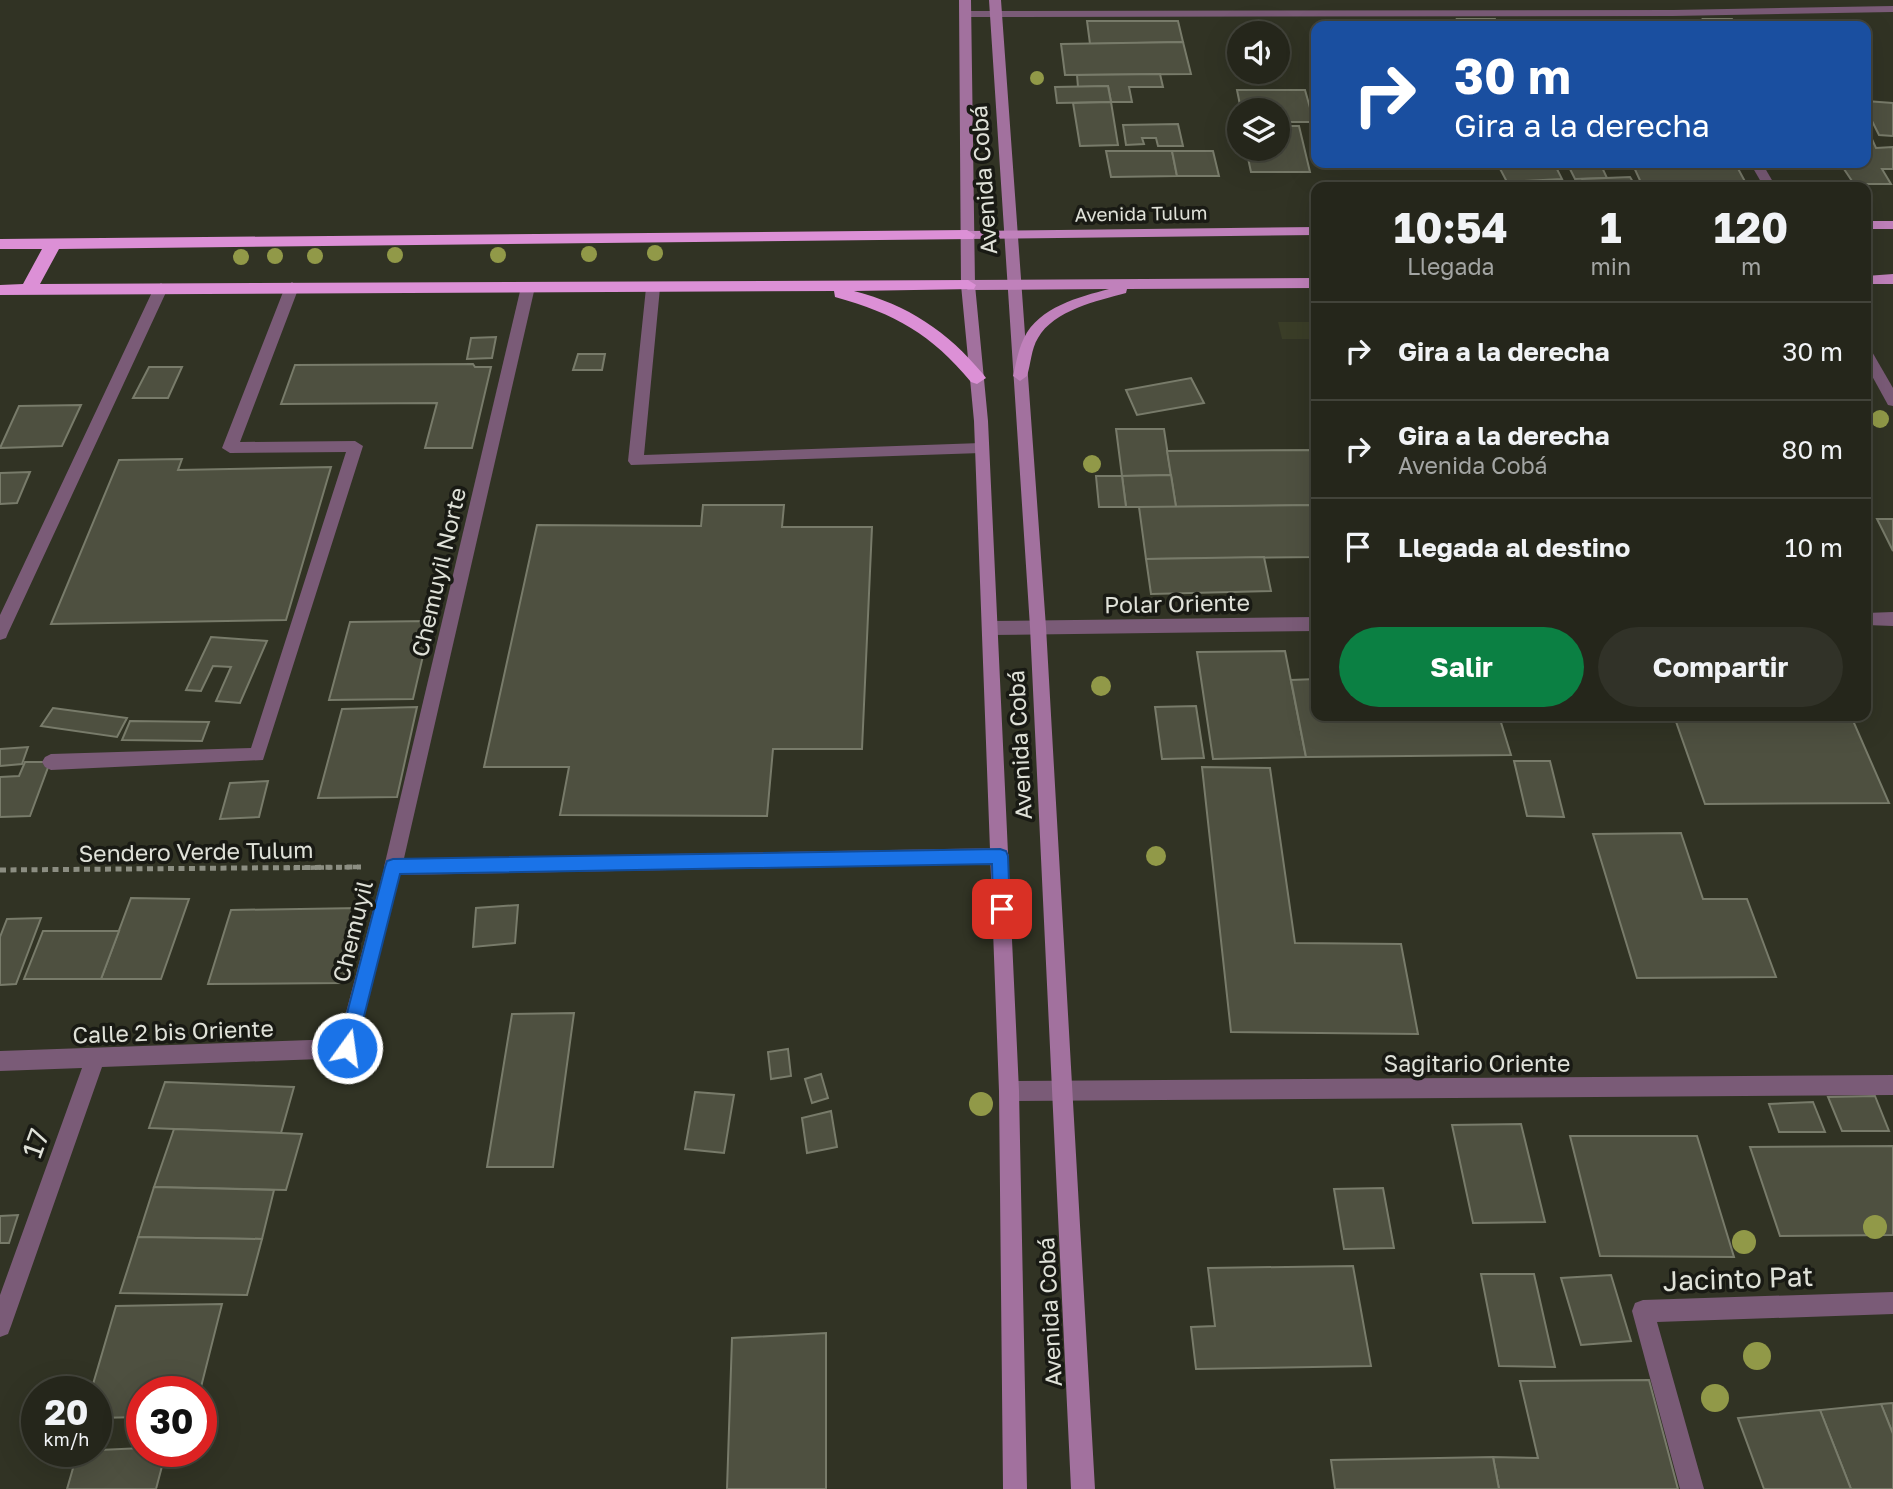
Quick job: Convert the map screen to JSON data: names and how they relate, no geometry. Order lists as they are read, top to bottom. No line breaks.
{"streets":{"main road":["Avenida Cobá","Avenida Tulum"],"street":["Chemuyil Norte","Polar Oriente","Chemuyil","Calle 2 bis Oriente","Sagitario Oriente","17","Jacinto Pat"],"path":["Sendero Verde Tulum"]},"crossings":[["Avenida Cobá","Avenida Tulum"],["Avenida Cobá","Polar Oriente"],["Avenida Cobá","Sagitario Oriente"],["Chemuyil Norte","Sendero Verde Tulum"],["Chemuyil Norte","Chemuyil"],["Sendero Verde Tulum","Chemuyil"],["Chemuyil","Calle 2 bis Oriente"],["Calle 2 bis Oriente","17"]],"page":{"turn":["30 m","Gira a la derecha"],"eta":["10:54","Llegada","1","min","120","m"],"list":[{"name":"Gira a la derecha","value":"30 m"},{"name":"Gira a la derecha","note":"Avenida Cobá","value":"80 m"},{"name":"Llegada al destino","value":"10 m"}],"buttons":["Salir","Compartir"],"speed":"20 km/h","limit":"30"}}
